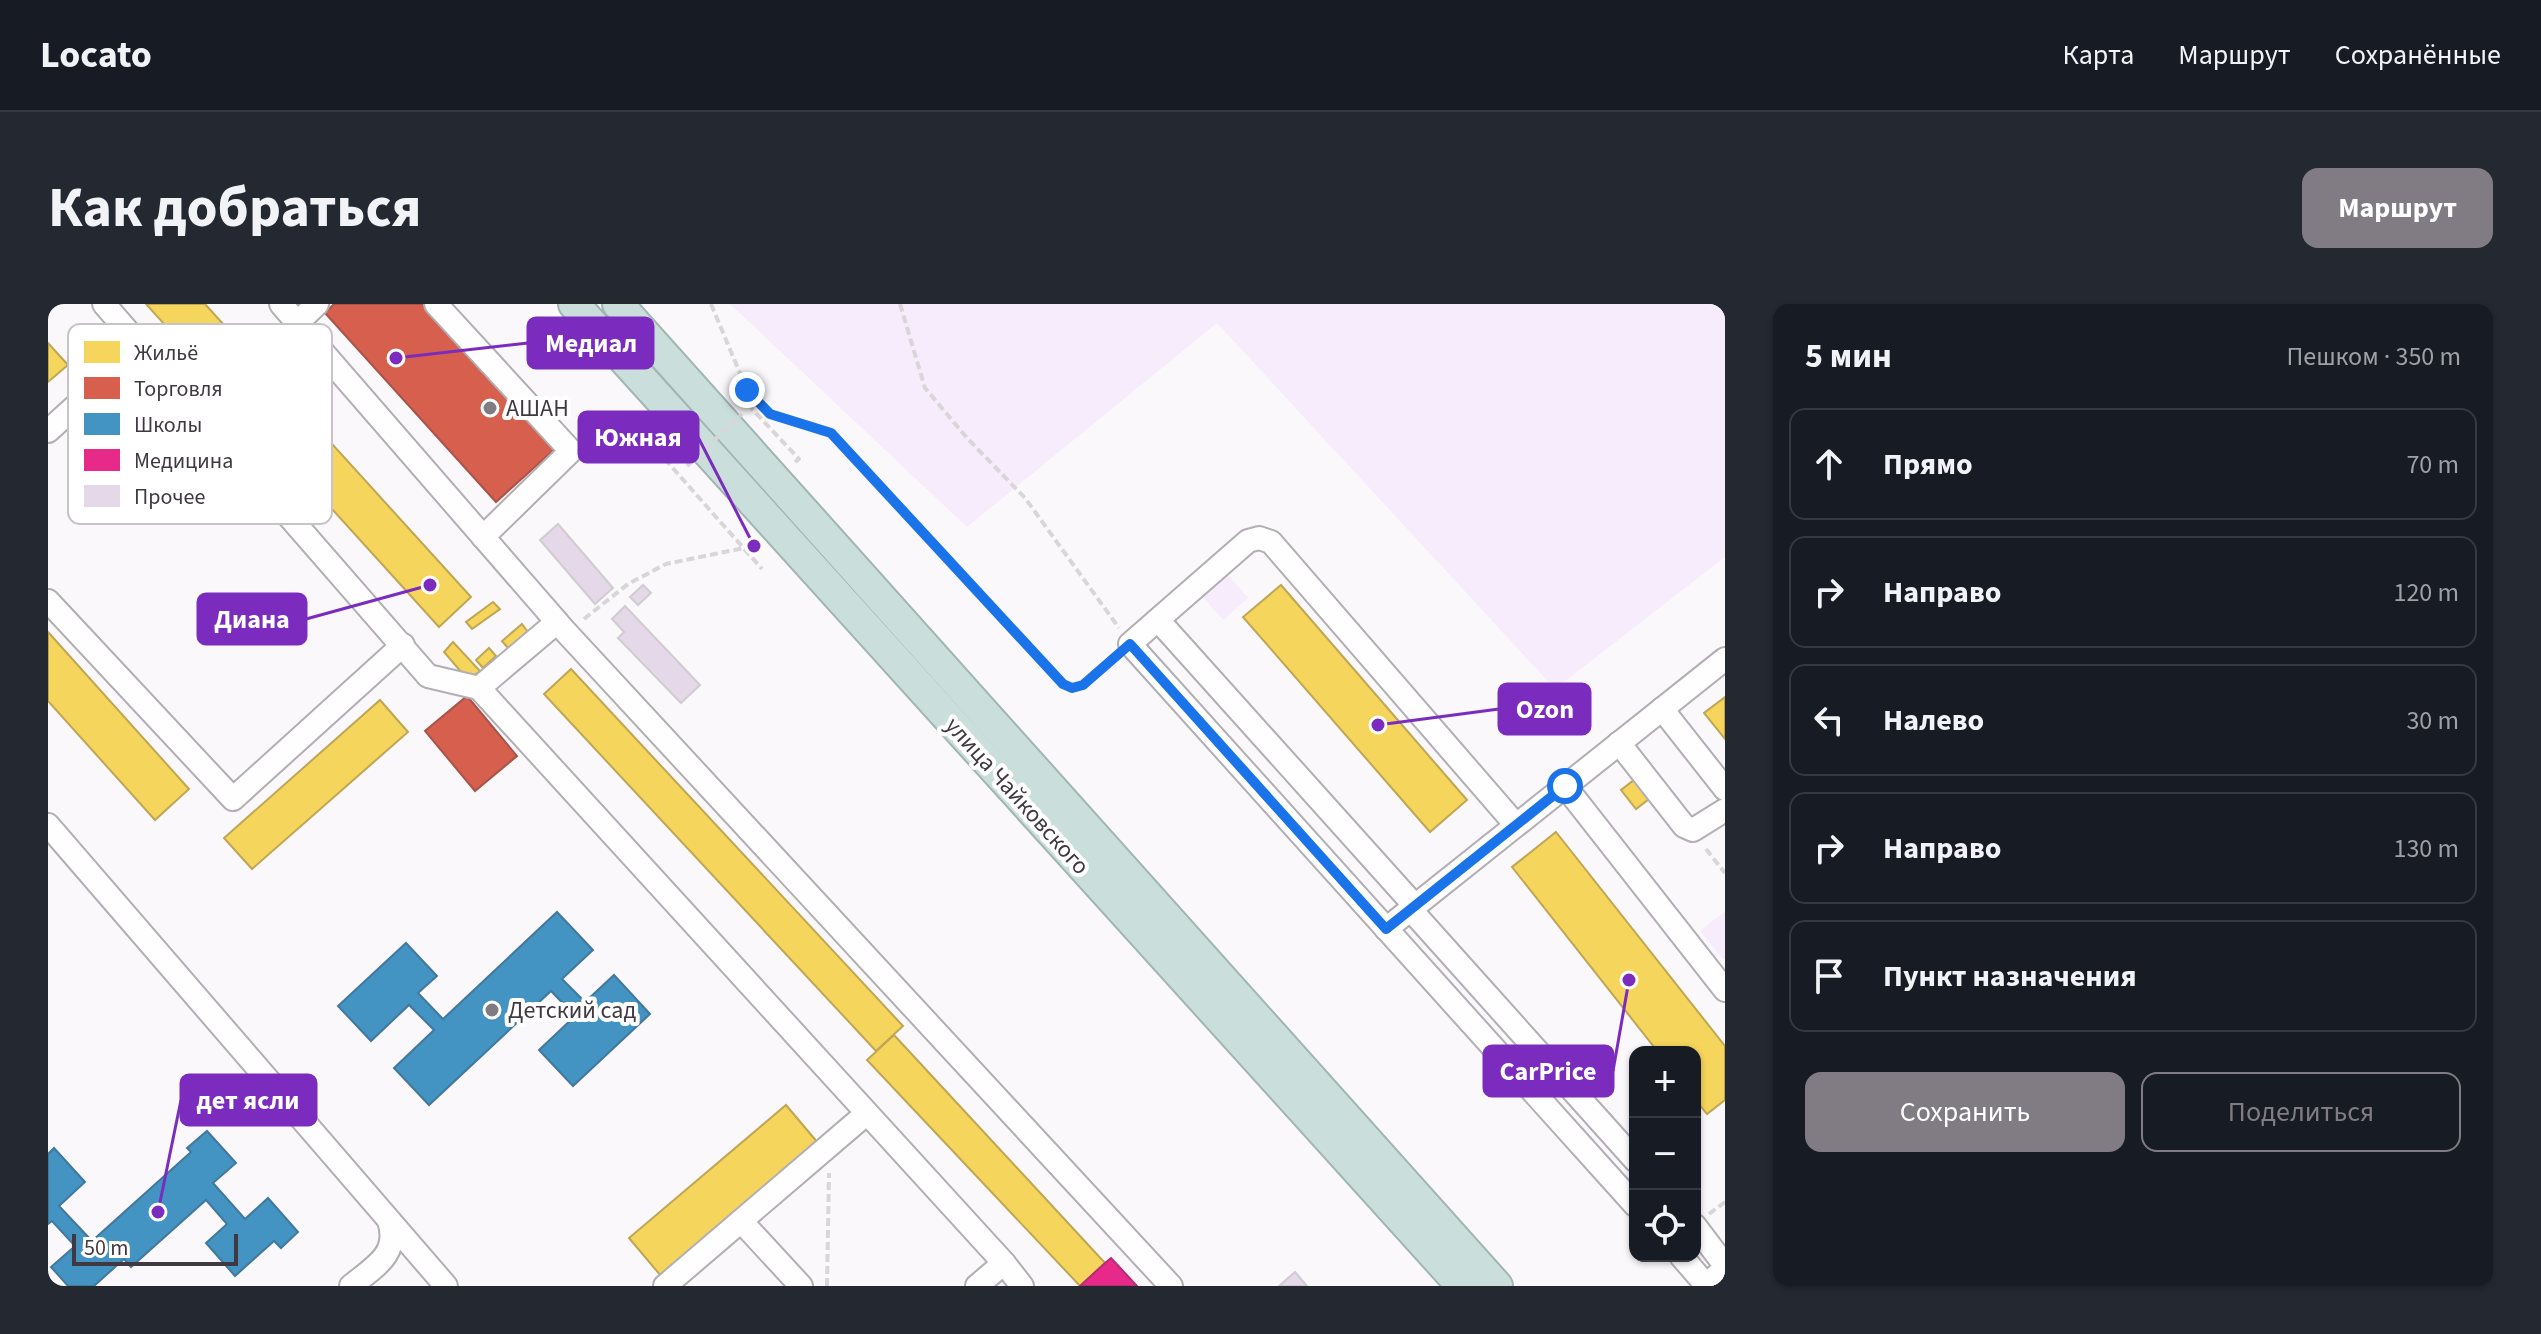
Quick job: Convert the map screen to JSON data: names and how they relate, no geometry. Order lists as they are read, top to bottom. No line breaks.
{"streets":{"highway":["улица Чайковского"]},"places":["Медиал","AШАН","Южная","Диана","Ozon","CarPrice","Детский сад","дет ясли"],"legend":["Жильё","Торговля","Школы","Медицина","Прочее"],"scale_bar":"50 m","page":{"header":"Locato","nav":["Карта","Маршрут","Сохранённые"],"buttons":["Маршрут",["Сохранить","Поделиться"]],"title":"Как добраться","heading":["5 мин","Пешком · 350 m"],"list":[["Прямо","70 m"],["Направо","120 m"],["Налево","30 m"],["Направо","130 m"],"Пункт назначения"],"map_buttons":["+","−"],"scale":"50 m"}}
